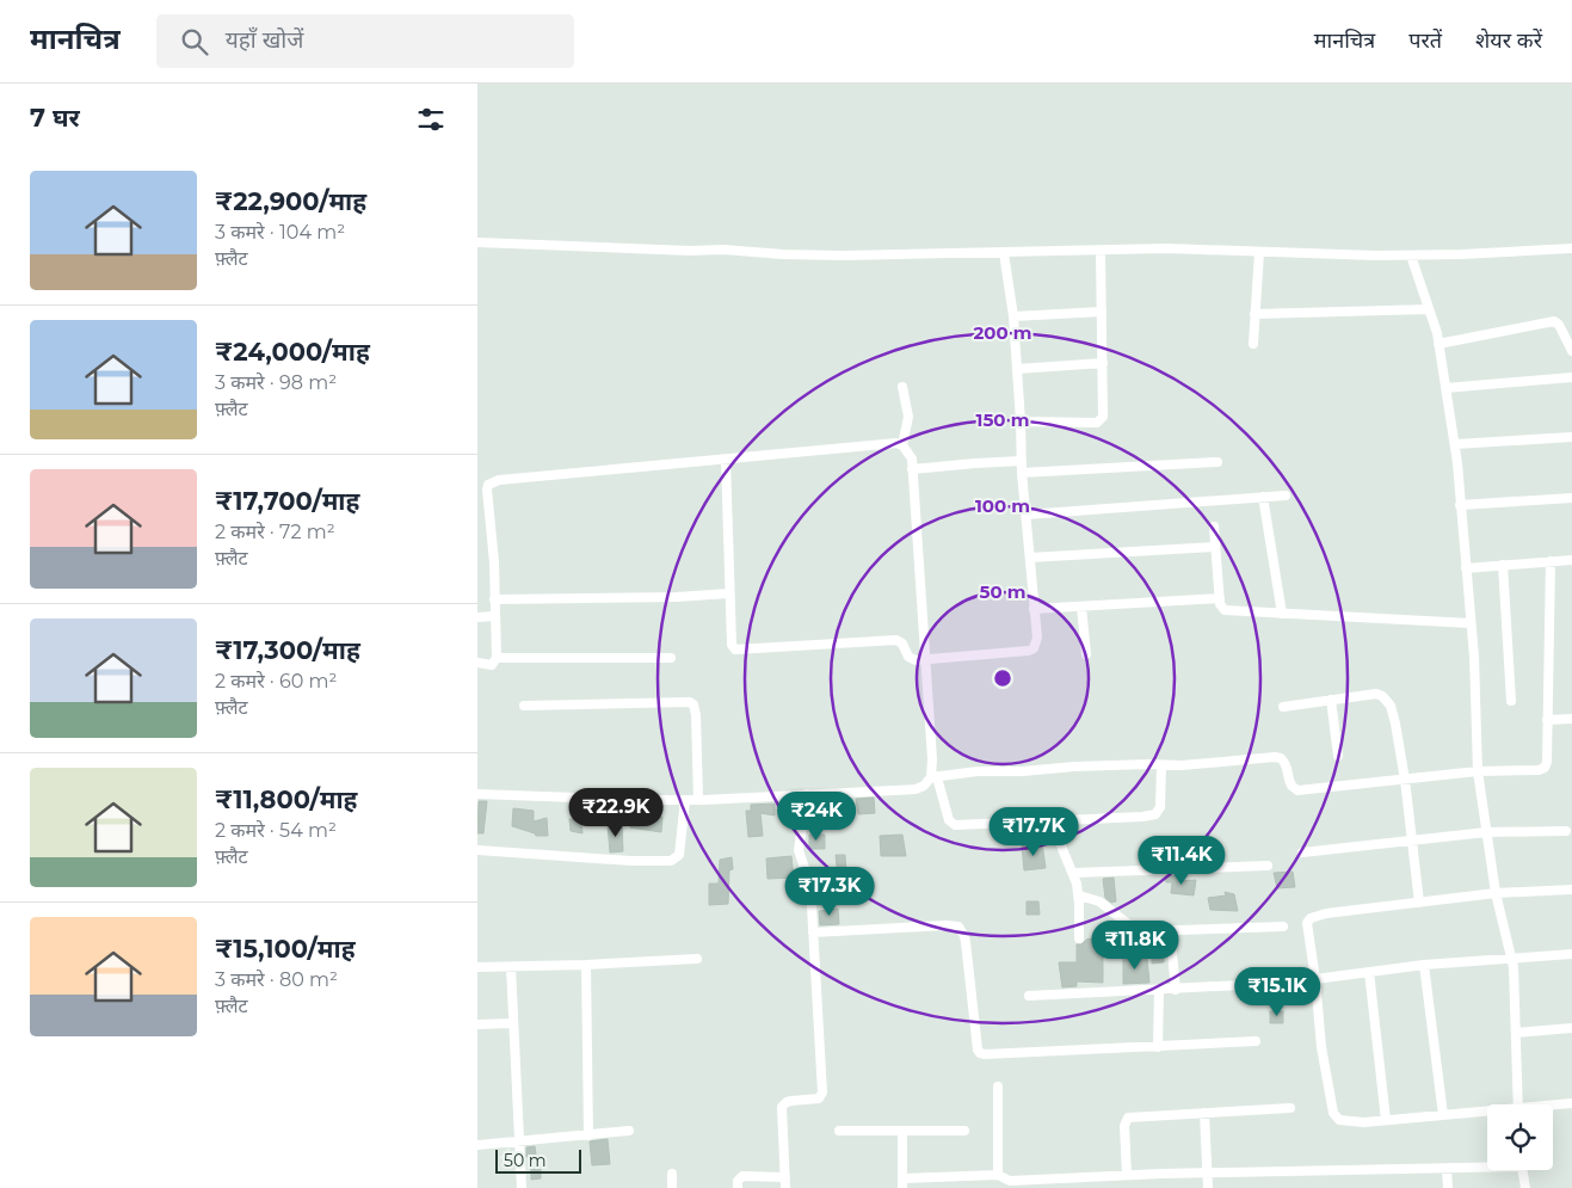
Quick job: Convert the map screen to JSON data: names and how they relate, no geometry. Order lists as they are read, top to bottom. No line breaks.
{"scale_bar":"50 m","page":{"header":"मानचित्र","search":"यहाँ खोजें","nav":["मानचित्र","परतें","शेयर करें"],"heading":"7 घर","list":[{"name":"₹22,900/माह","note":"3 कमरे · 104 m² · फ़्लैट"},{"name":"₹24,000/माह","note":"3 कमरे · 98 m² · फ़्लैट"},{"name":"₹17,700/माह","note":"2 कमरे · 72 m² · फ़्लैट"},{"name":"₹17,300/माह","note":"2 कमरे · 60 m² · फ़्लैट"},{"name":"₹11,800/माह","note":"2 कमरे · 54 m² · फ़्लैट"},{"name":"₹15,100/माह","note":"3 कमरे · 80 m² · फ़्लैट"}],"price":["₹22.9K","₹24K","₹17.7K","₹11.4K","₹17.3K","₹11.8K","₹15.1K"],"scale":"50 m"},"rings":["200 m","150 m","100 m","50 m"]}
